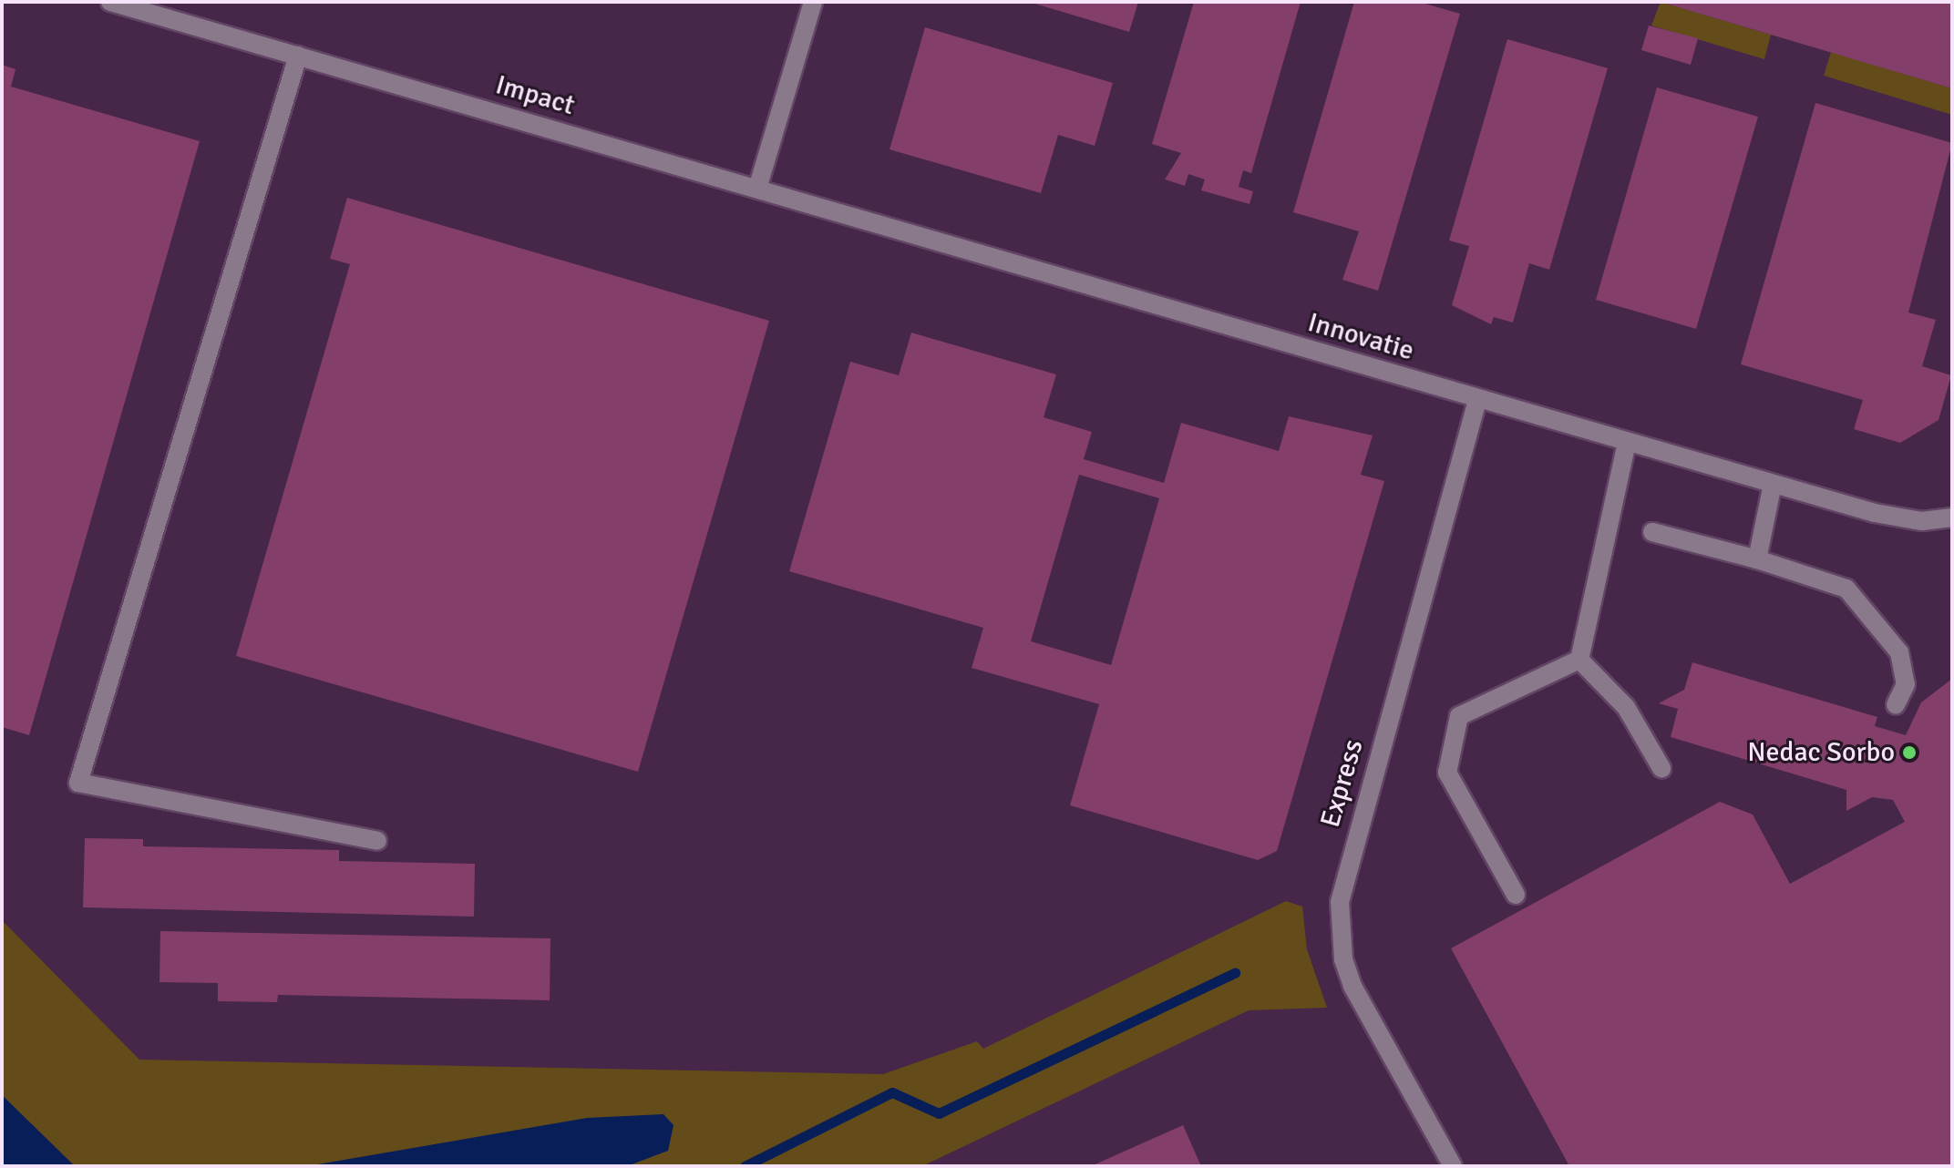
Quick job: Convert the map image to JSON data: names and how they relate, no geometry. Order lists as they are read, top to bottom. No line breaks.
{"streets":{"street":["Impact","Innovatie","Express"]},"crossings":[["Impact","Innovatie"],["Innovatie","Express"]],"places":["Nedac Sorbo"]}
